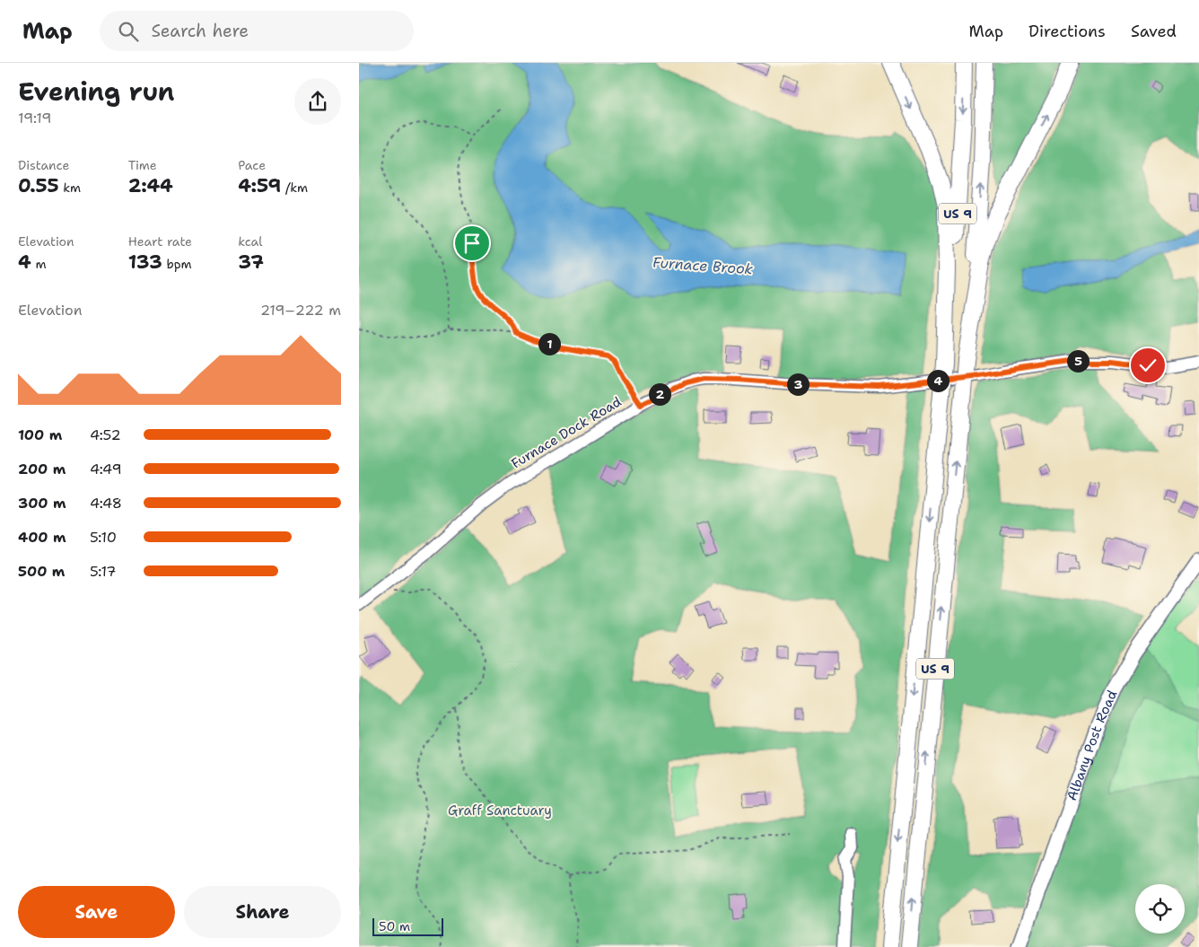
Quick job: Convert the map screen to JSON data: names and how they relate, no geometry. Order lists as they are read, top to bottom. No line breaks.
{"streets":{"highway":["US 9"],"main road":["Albany Post Road"],"street":["Furnace Dock Road"]},"water":["Furnace Brook"],"parks":["Graff Sanctuary"],"scale_bar":"50 m","page":{"header":"Map","search":"Search here","nav":["Map","Directions","Saved"],"heading":["Evening run","19:19"],"stats":[["Distance","0.55 km"],["Time","2:44"],["Pace","4:59 /km"],["Elevation","4 m"],["Heart rate","133 bpm"],["kcal","37"]],"chart":["Elevation","219–222 m"],"pins":["1","5","4","3","2"],"list":[{"name":"100 m","note":"4:52"},{"name":"200 m","note":"4:49"},{"name":"300 m","note":"4:48"},{"name":"400 m","note":"5:10"},{"name":"500 m","note":"5:17"}],"buttons":["Save","Share"],"scale":"50 m"}}
